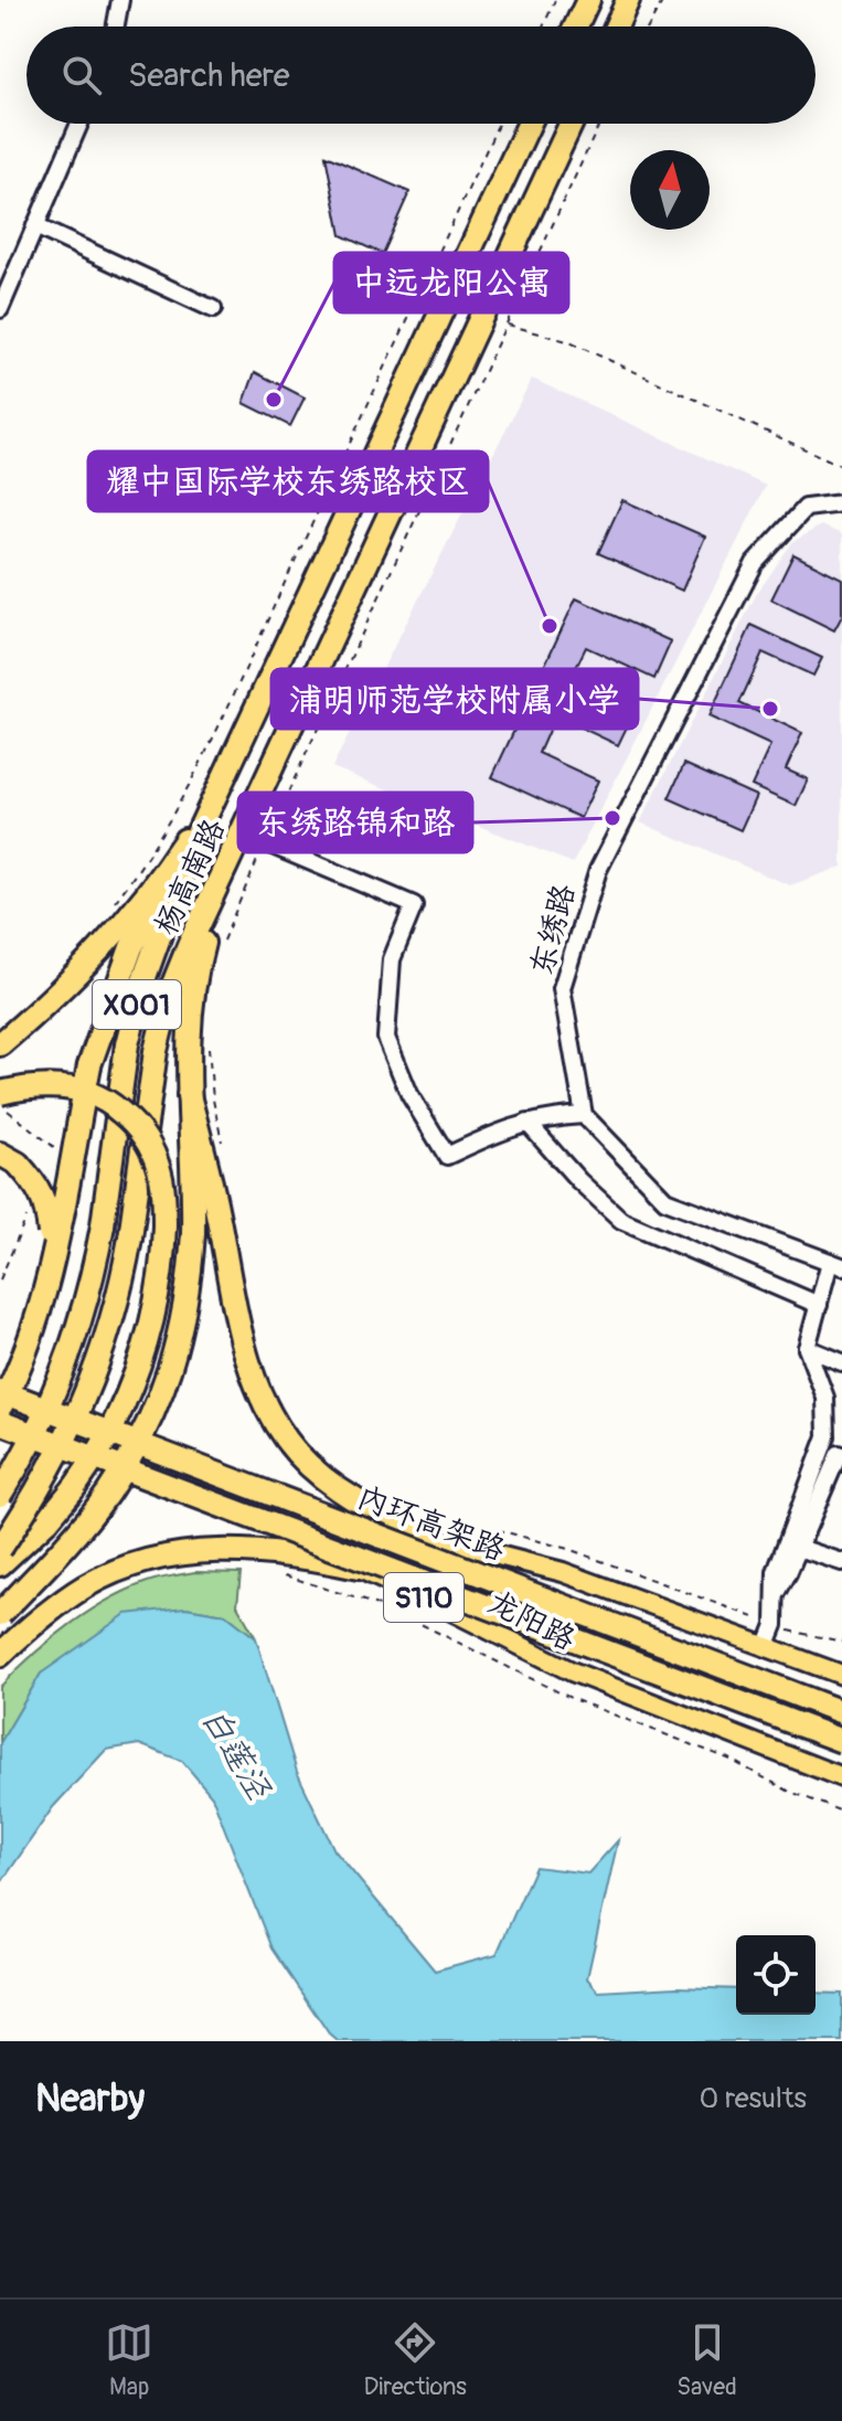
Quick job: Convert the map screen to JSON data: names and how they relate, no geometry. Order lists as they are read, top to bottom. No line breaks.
{"streets":{"highway":["杨高南路","X001","内环高架路"],"main road":["S110","龙阳路"],"street":["东绣路"]},"crossings":[["内环高架路","龙阳路"]],"water":["白莲泾"],"places":["中远龙阳公寓","耀中国际学校东绣路校区","浦明师范学校附属小学","东绣路锦和路"],"north":"top","page":{"search":"Search here","heading":["Nearby","0 results"],"nav":["Map","Directions","Saved"]}}
